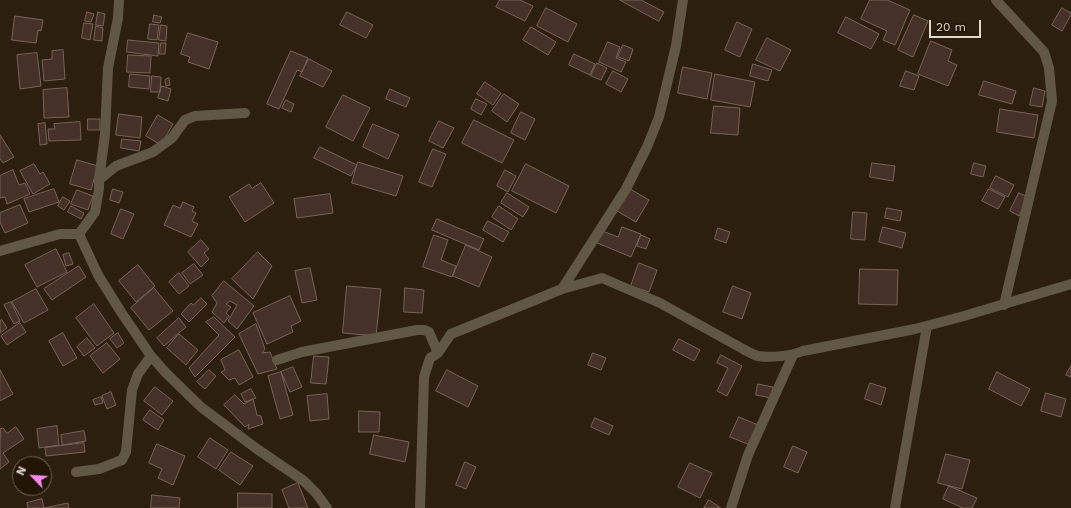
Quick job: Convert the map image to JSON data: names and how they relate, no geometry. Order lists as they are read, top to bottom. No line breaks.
{"scale_bar":"20 m","north":"top left"}
